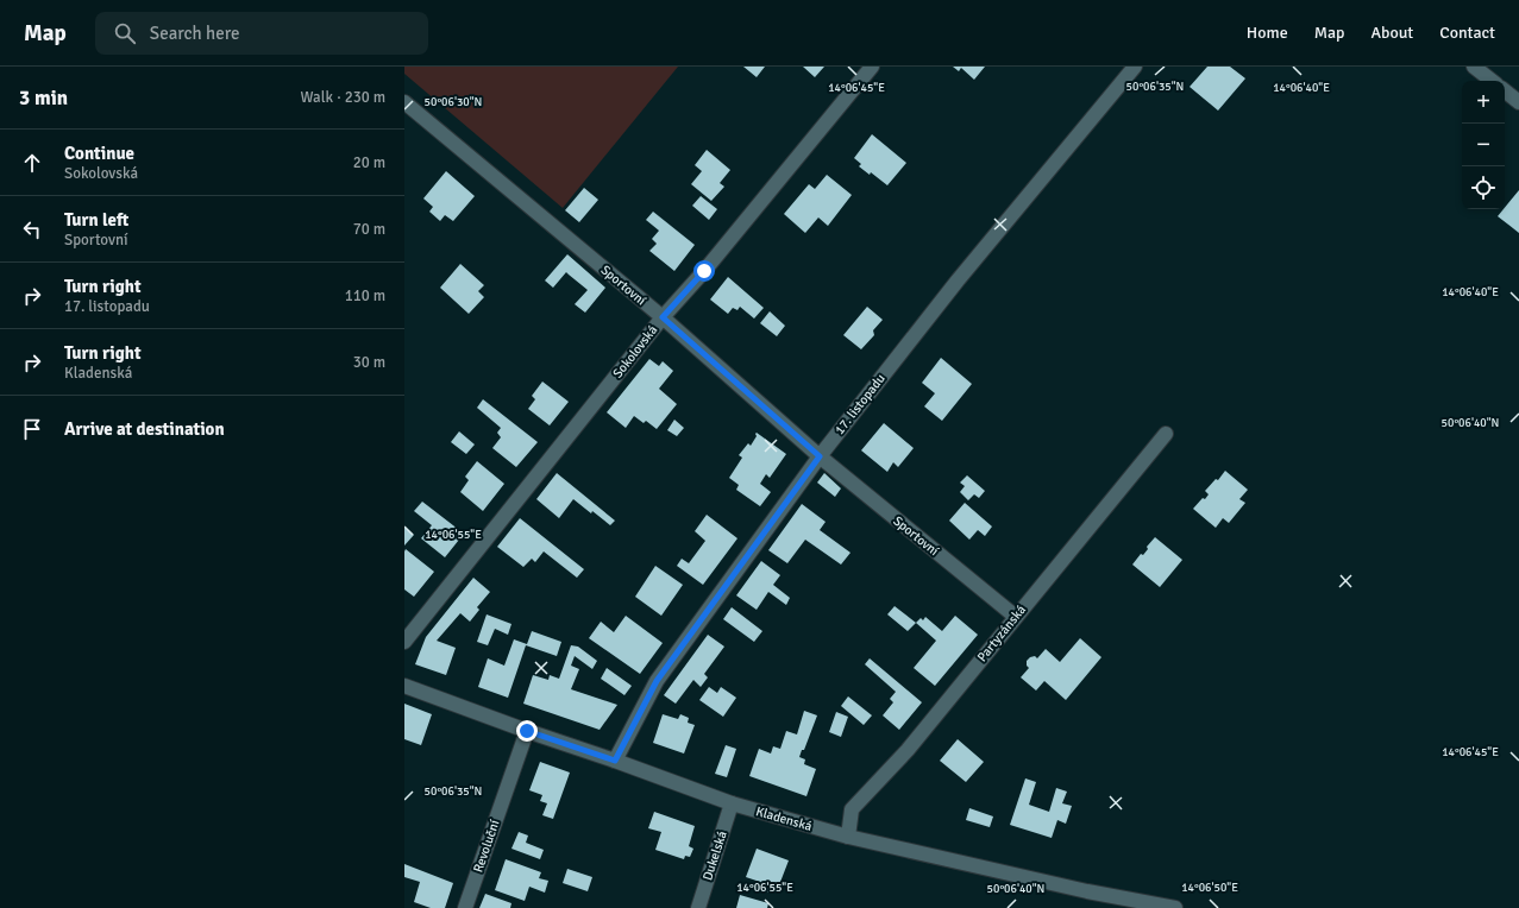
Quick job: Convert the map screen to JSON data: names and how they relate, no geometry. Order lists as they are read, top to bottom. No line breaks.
{"streets":{"street":["Sportovní","Sokolovská","17. listopadu","Partyzánská","Kladenská","Revoluční","Dukelská"]},"crossings":[["Sportovní","Sokolovská"],["Sportovní","17. listopadu"],["Sportovní","Partyzánská"],["17. listopadu","Kladenská"],["Partyzánská","Kladenská"],["Kladenská","Revoluční"],["Kladenská","Dukelská"]],"page":{"header":"Map","search":"Search here","nav":["Home","Map","About","Contact"],"heading":["3 min","Walk · 230 m"],"map_buttons":["+","−"],"list":[["Continue","Sokolovská","20 m"],["Turn left","Sportovní","70 m"],["Turn right","17. listopadu","110 m"],["Turn right","Kladenská","30 m"],"Arrive at destination"]},"coordinates":["50°06'35\"N","14°06'45\"E","14°06'40\"E","50°06'30\"N","50°06'40\"N","14°06'55\"E","14°06'50\"E"]}
